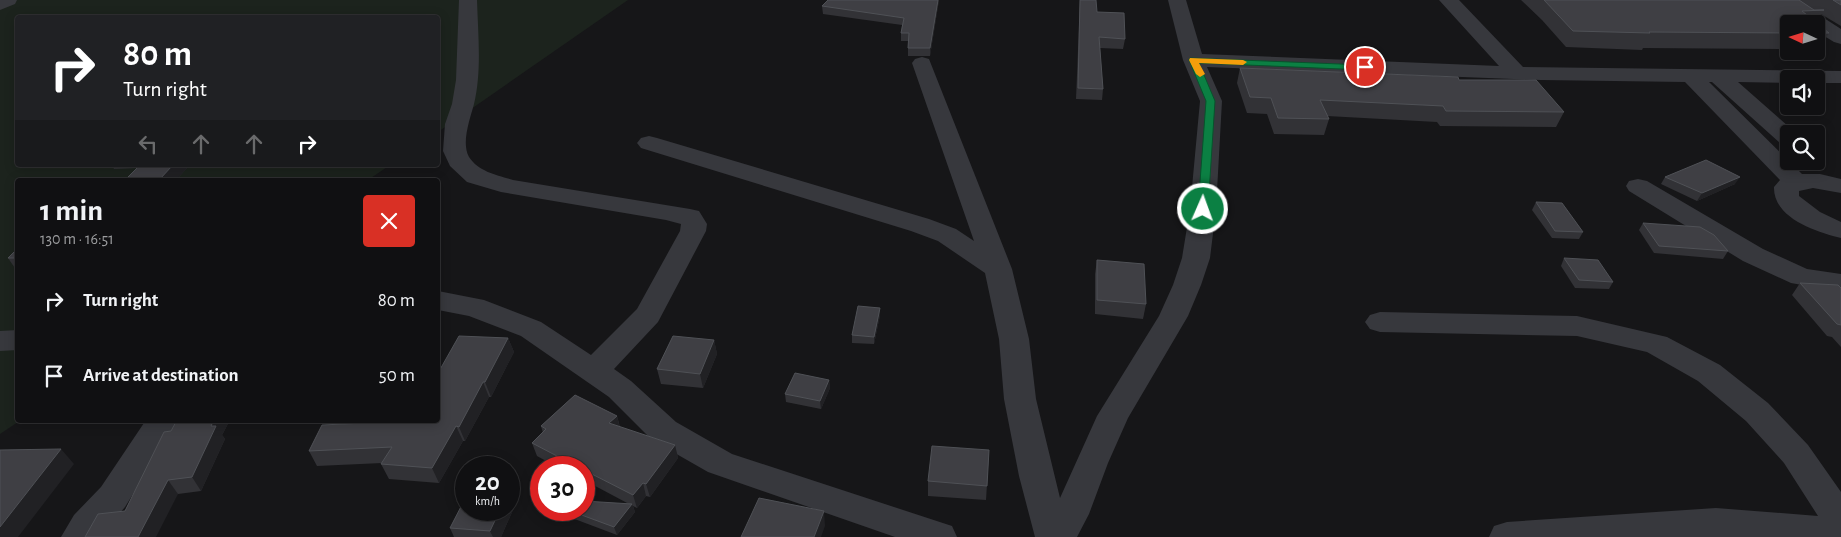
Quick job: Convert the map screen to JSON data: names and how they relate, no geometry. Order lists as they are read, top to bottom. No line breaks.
{"north":"left","page":{"turn":["80 m","Turn right"],"heading":["1 min","130 m · 16:51"],"list":[{"name":"Turn right","value":"80 m"},{"name":"Arrive at destination","value":"50 m"}],"speed":"20 km/h","limit":"30"}}
